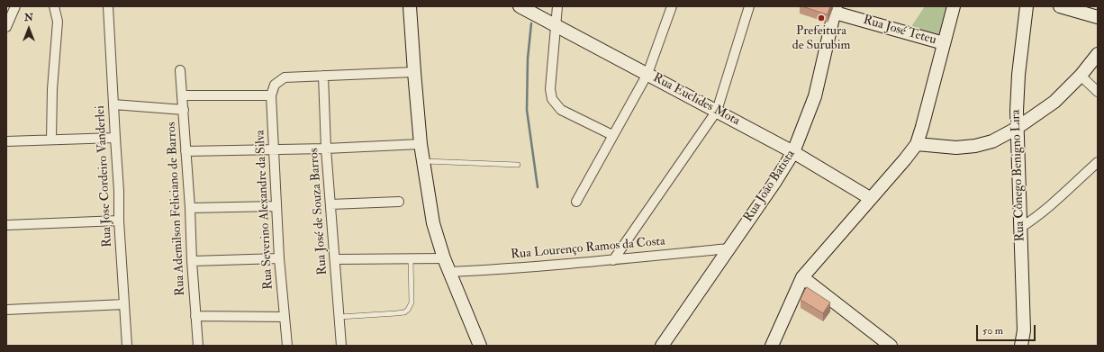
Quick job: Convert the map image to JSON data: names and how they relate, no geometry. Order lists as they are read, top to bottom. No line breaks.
{"streets":{"main road":["Rua José Teteu","Rua Euclides Mota","Rua Cônego Benigno Lira","Rua João Batista"],"street":["Rua Jose Cordeiro Vanderlei","Rua Ademilson Feliciano de Barros","Rua Severino Alexandre da Silva","Rua José de Souza Barros","Rua Lourenço Ramos da Costa"]},"crossings":[["Rua José Teteu","Rua João Batista"],["Rua Euclides Mota","Rua João Batista"],["Rua João Batista","Rua Lourenço Ramos da Costa"]],"places":["Prefeitura de Surubim"],"scale_bar":"50 m","north":"top"}
